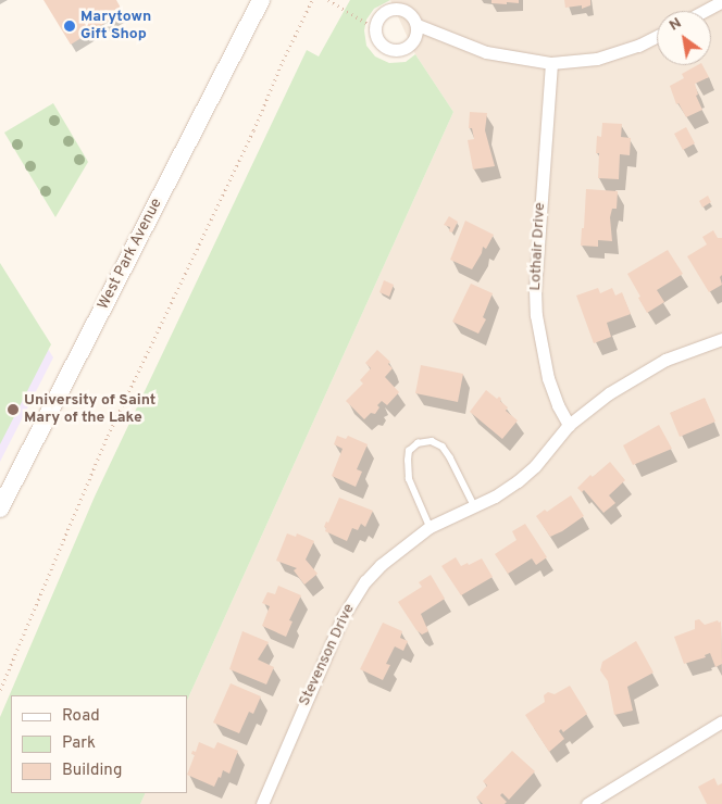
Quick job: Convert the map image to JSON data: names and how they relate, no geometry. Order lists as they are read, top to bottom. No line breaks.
{"streets":{"main road":["West Park Avenue"],"street":["Lothair Drive","Stevenson Drive"]},"crossings":[["Lothair Drive","Stevenson Drive"]],"places":["Marytown Gift Shop","University of Saint Mary of the Lake"],"legend":["Road","Park","Building"],"north":"top left"}
